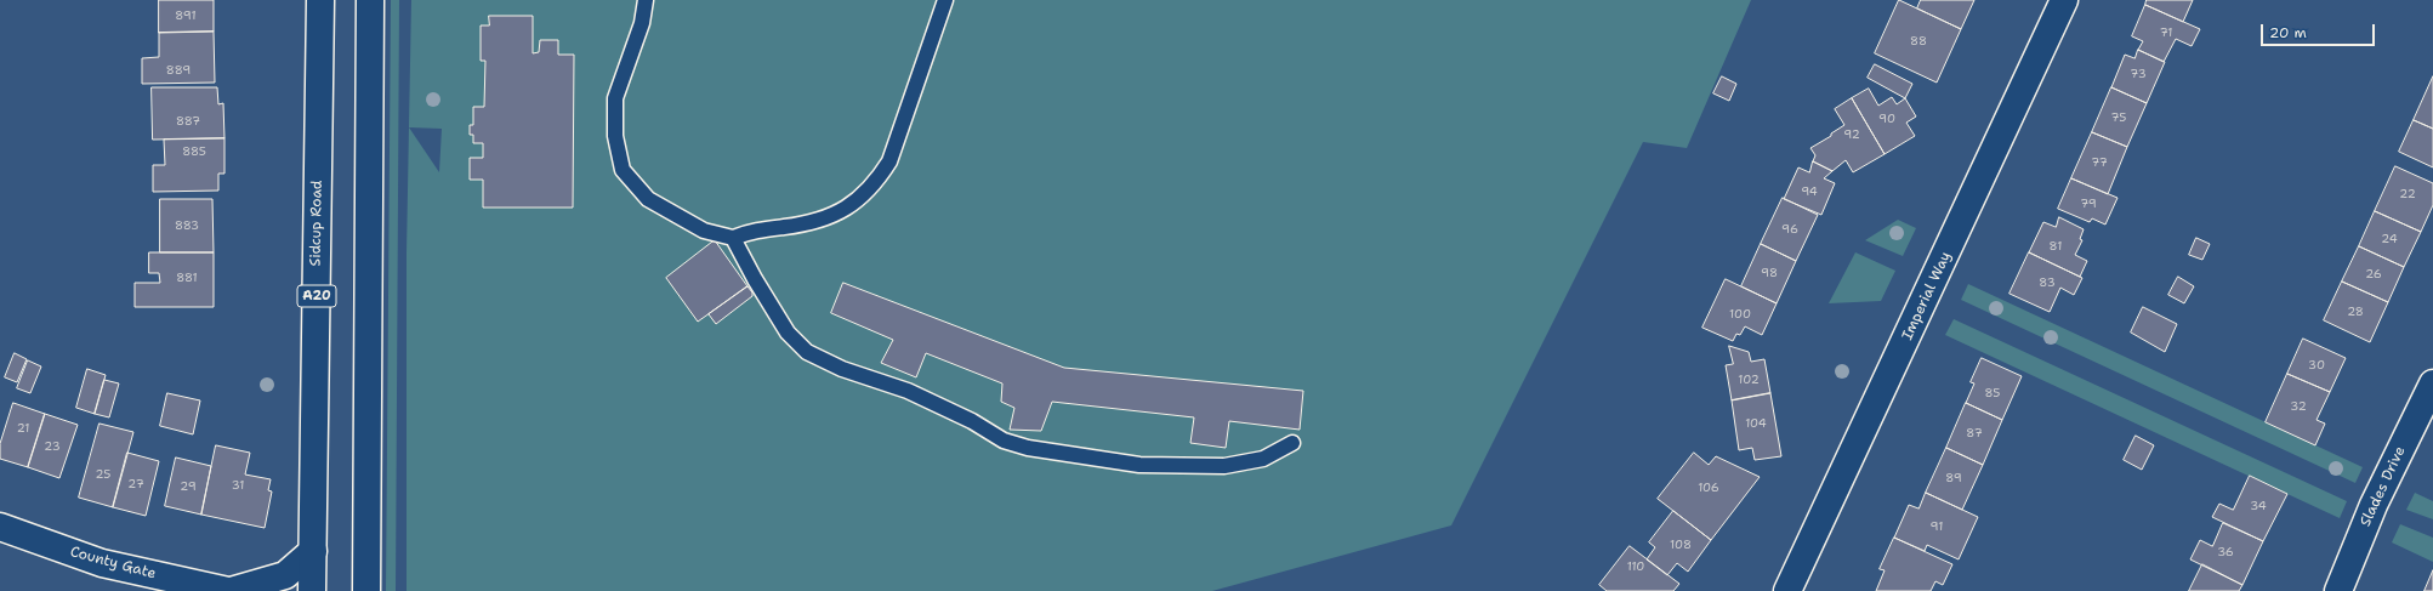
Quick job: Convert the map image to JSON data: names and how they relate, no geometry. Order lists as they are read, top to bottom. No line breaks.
{"streets":{"main road":["Sidcup Road","A20","Imperial Way","Slades Drive","County Gate"]},"crossings":[["Sidcup Road","County Gate"]],"house_numbers":["891","71","88","889","73","75","90","887","92","885","77","94","22","79","883","96","24","81","98","26","881","83","28","100","30","102","85","32","104","21","87","23","25","89","27","31","29","106","34","91","108","36","110"],"scale_bar":"20 m"}
